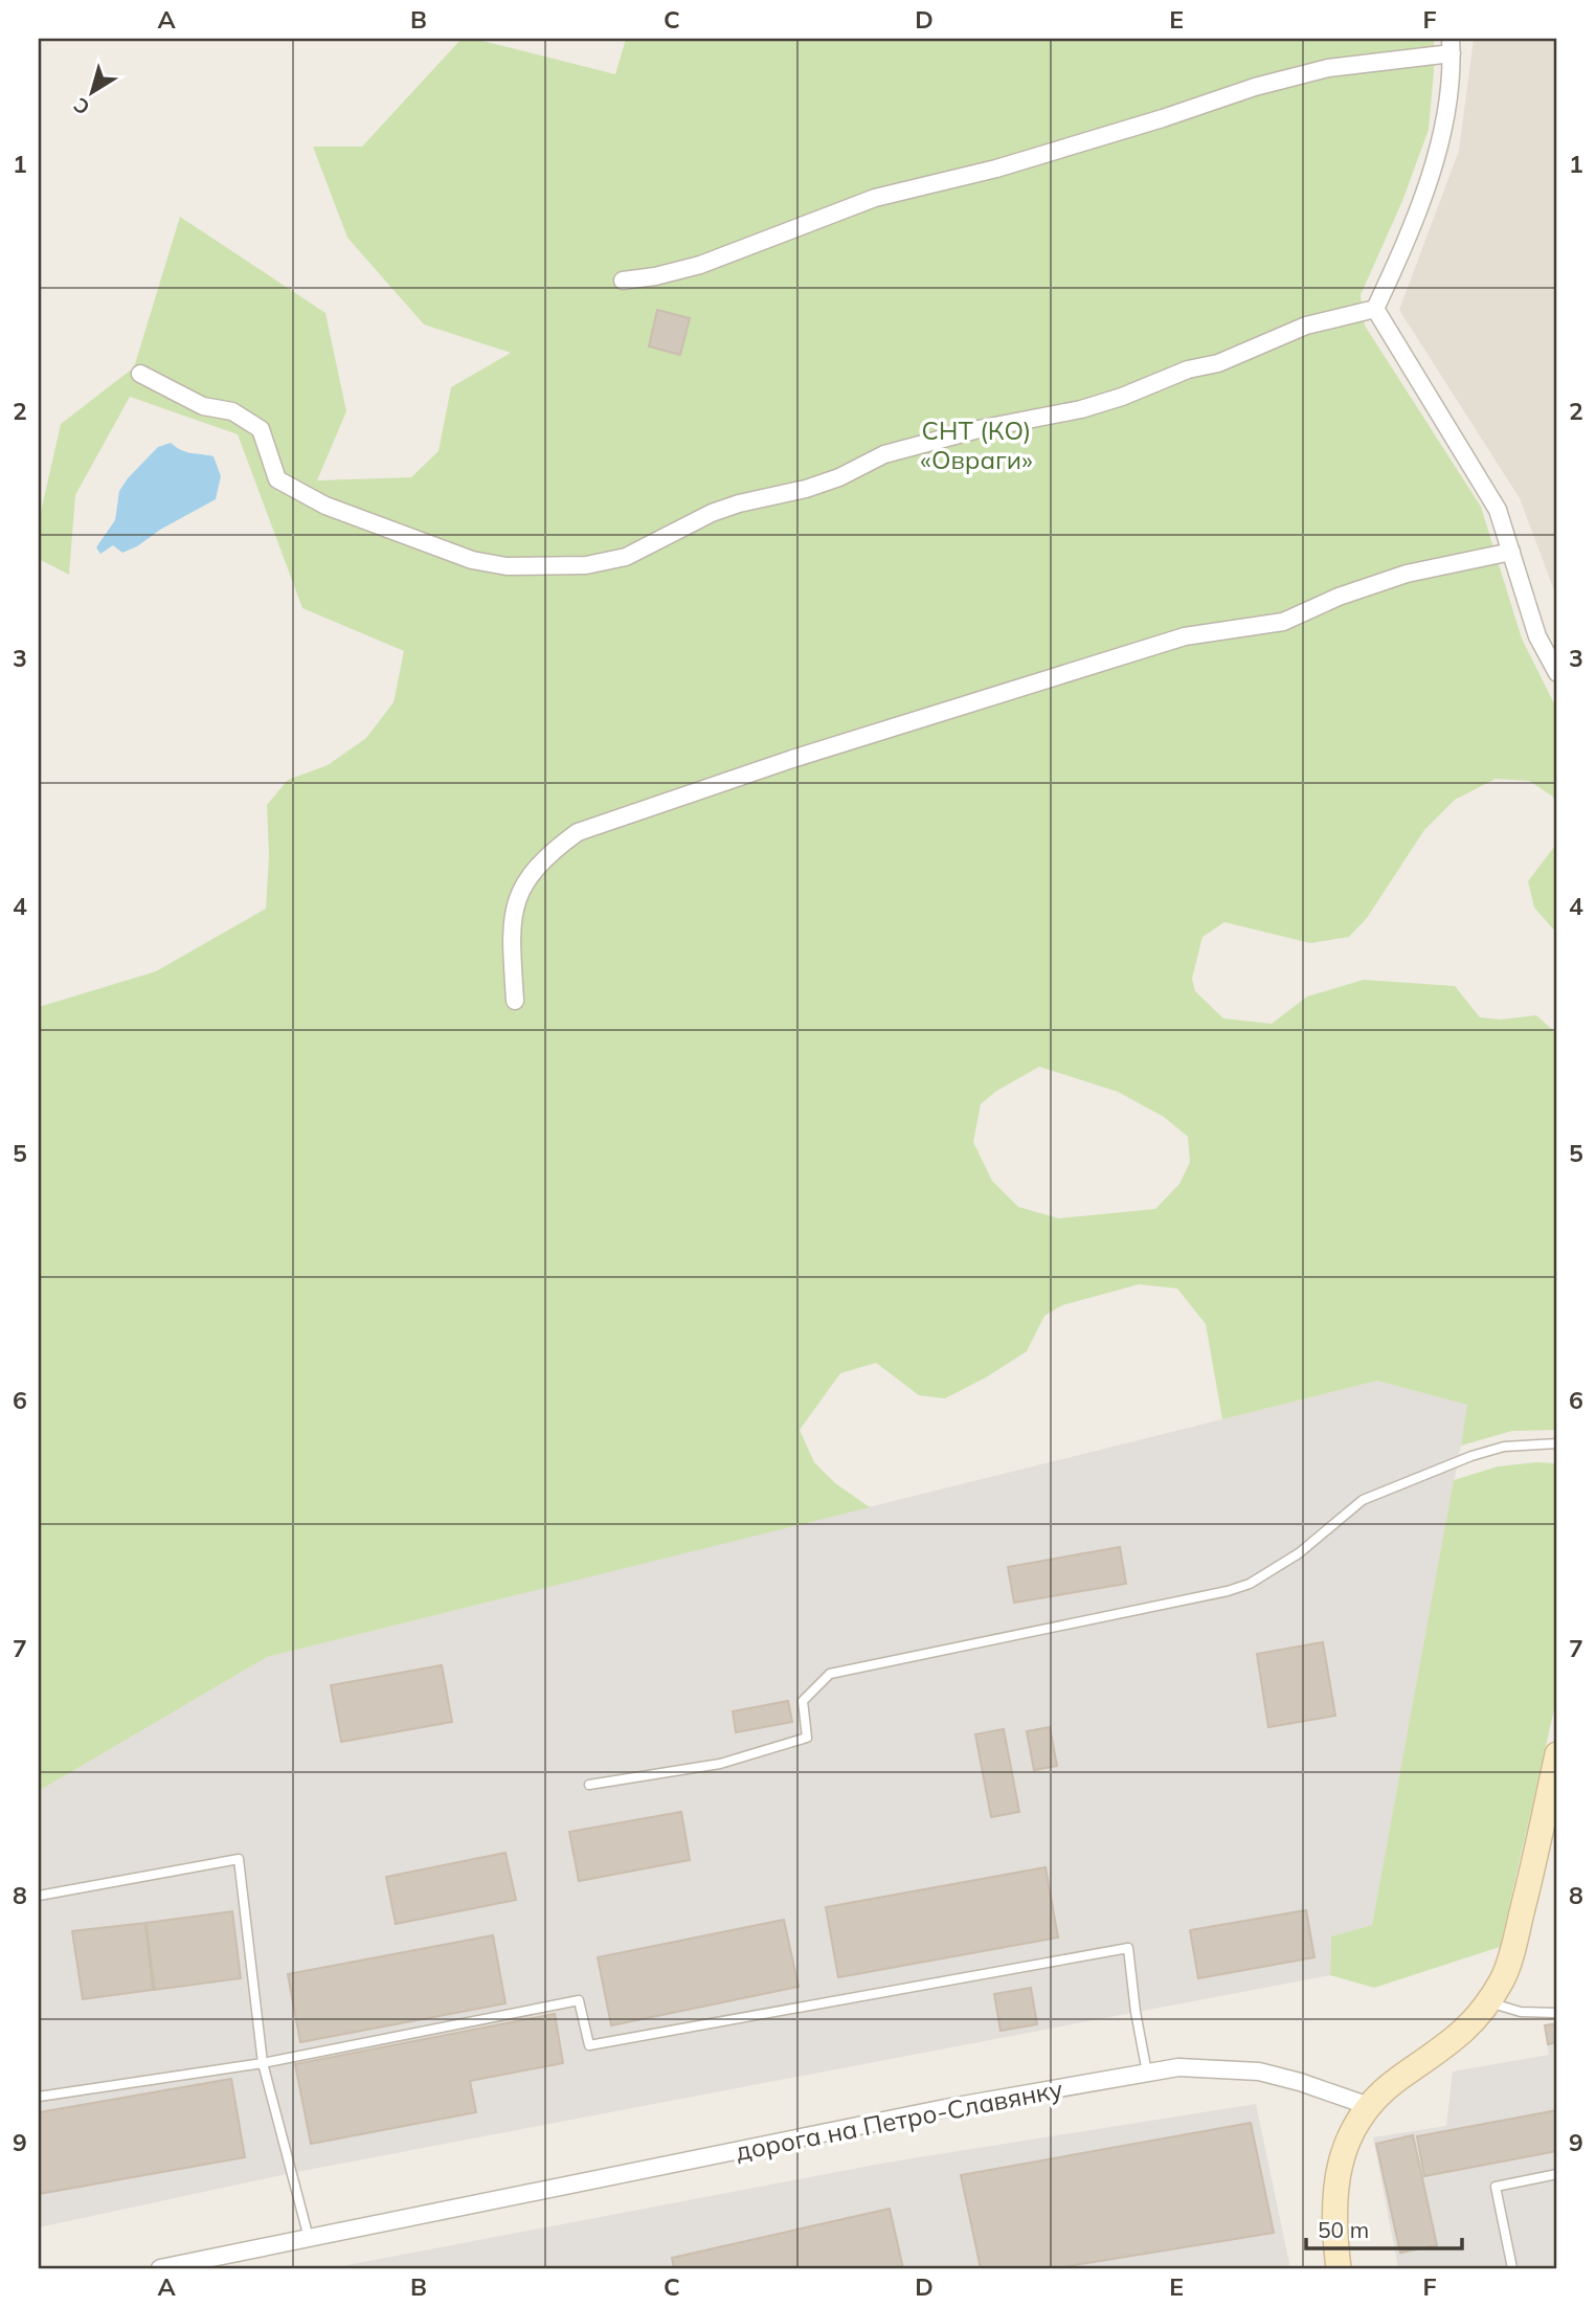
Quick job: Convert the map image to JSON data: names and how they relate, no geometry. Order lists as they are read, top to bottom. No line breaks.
{"streets":{"street":["дорога на Петро-Славянку"]},"parks":["СНТ (КО) «Овраги»"],"scale_bar":"50 m","north":"bottom left","grid":{"columns":["A","B","C","D","E","F"],"rows":["1","2","3","4","5","6","7","8","9"]}}
